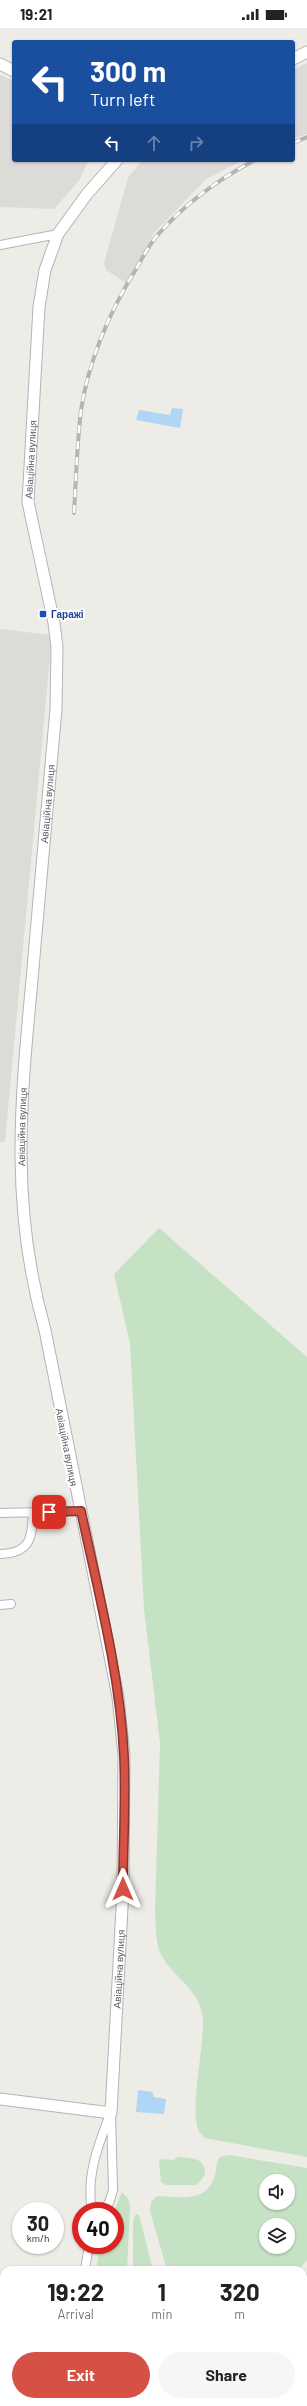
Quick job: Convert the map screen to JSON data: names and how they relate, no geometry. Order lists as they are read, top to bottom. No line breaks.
{"streets":{"street":["Авіаційна вулиця"]},"places":{"transit":["Гаражі"]},"page":{"status":"19:21","turn":["300 m","Turn left"],"speed":"30 km/h","limit":"40","eta":["19:22","Arrival","1","min","320","m"],"buttons":["Exit","Share"]}}
